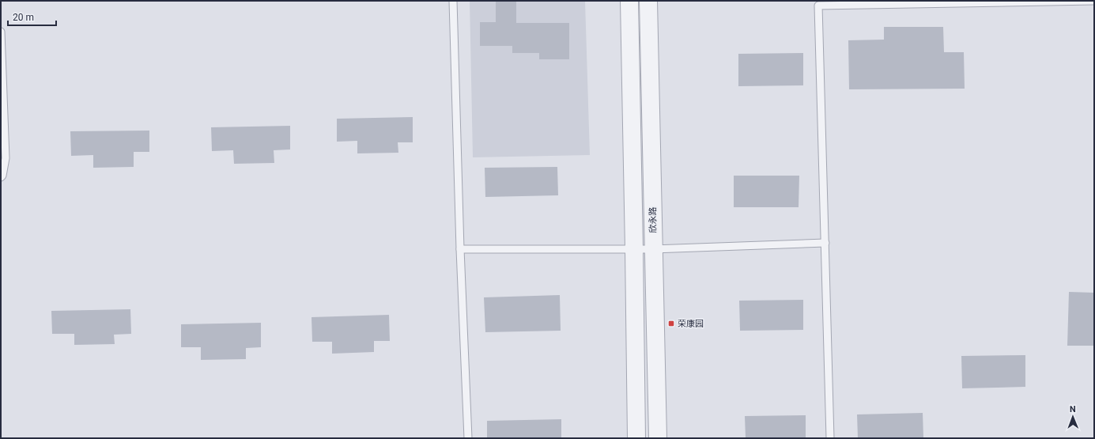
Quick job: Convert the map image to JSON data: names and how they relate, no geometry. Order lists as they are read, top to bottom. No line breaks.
{"streets":{"street":["欣永路"]},"places":{"transit":["荣康园"]},"scale_bar":"20 m","north":"top"}
